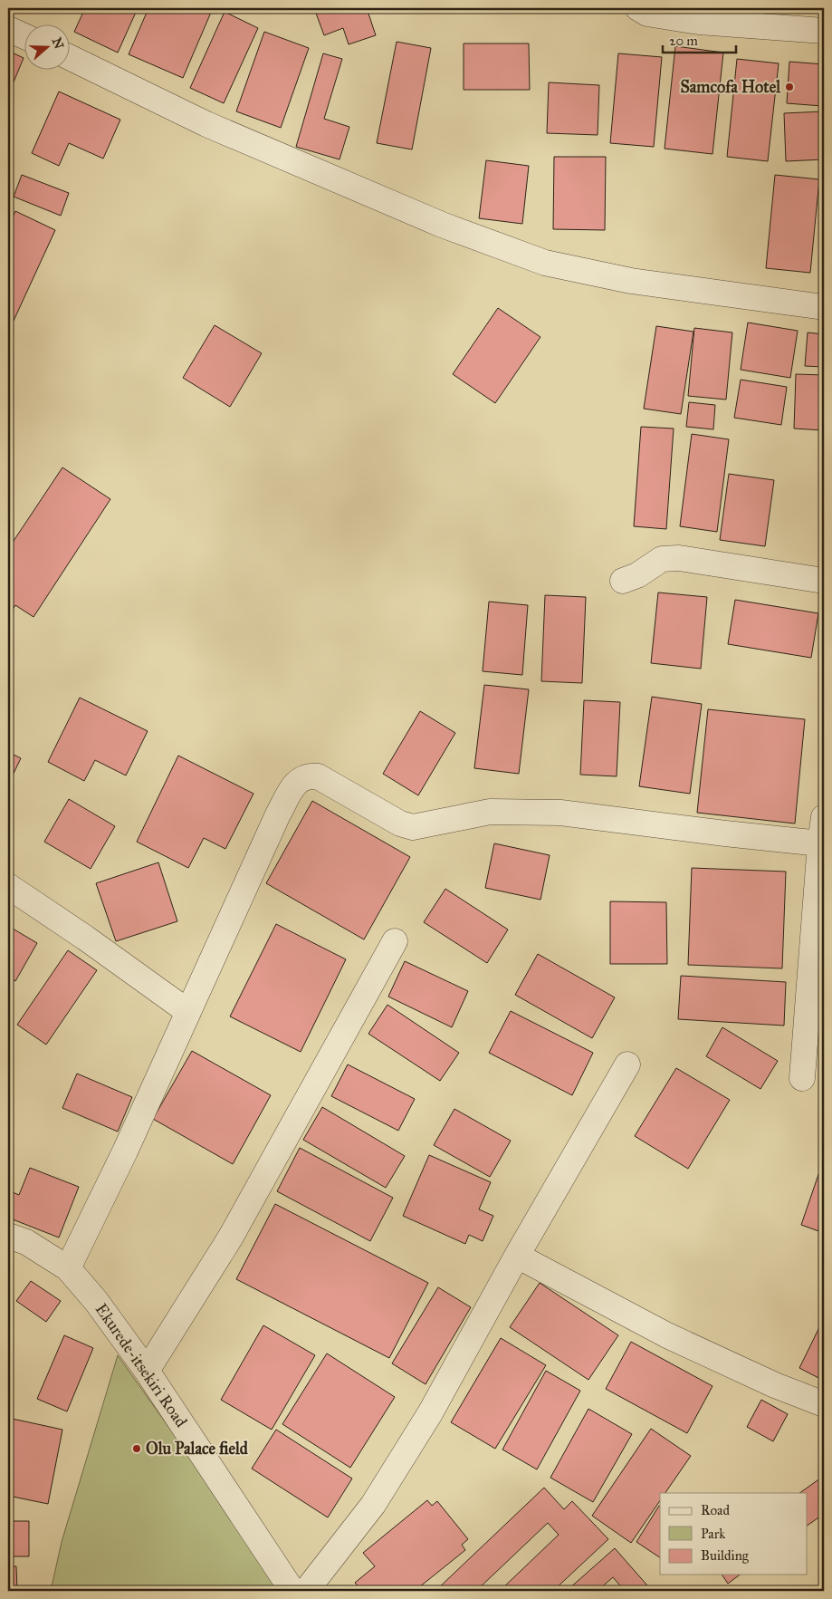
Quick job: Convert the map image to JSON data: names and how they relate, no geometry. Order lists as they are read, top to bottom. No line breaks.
{"streets":{"street":["Ekurede-itsekiri Road"]},"places":["Samcofa Hotel","Olu Palace field"],"legend":["Road","Park","Building"],"scale_bar":"20 m","north":"right"}
